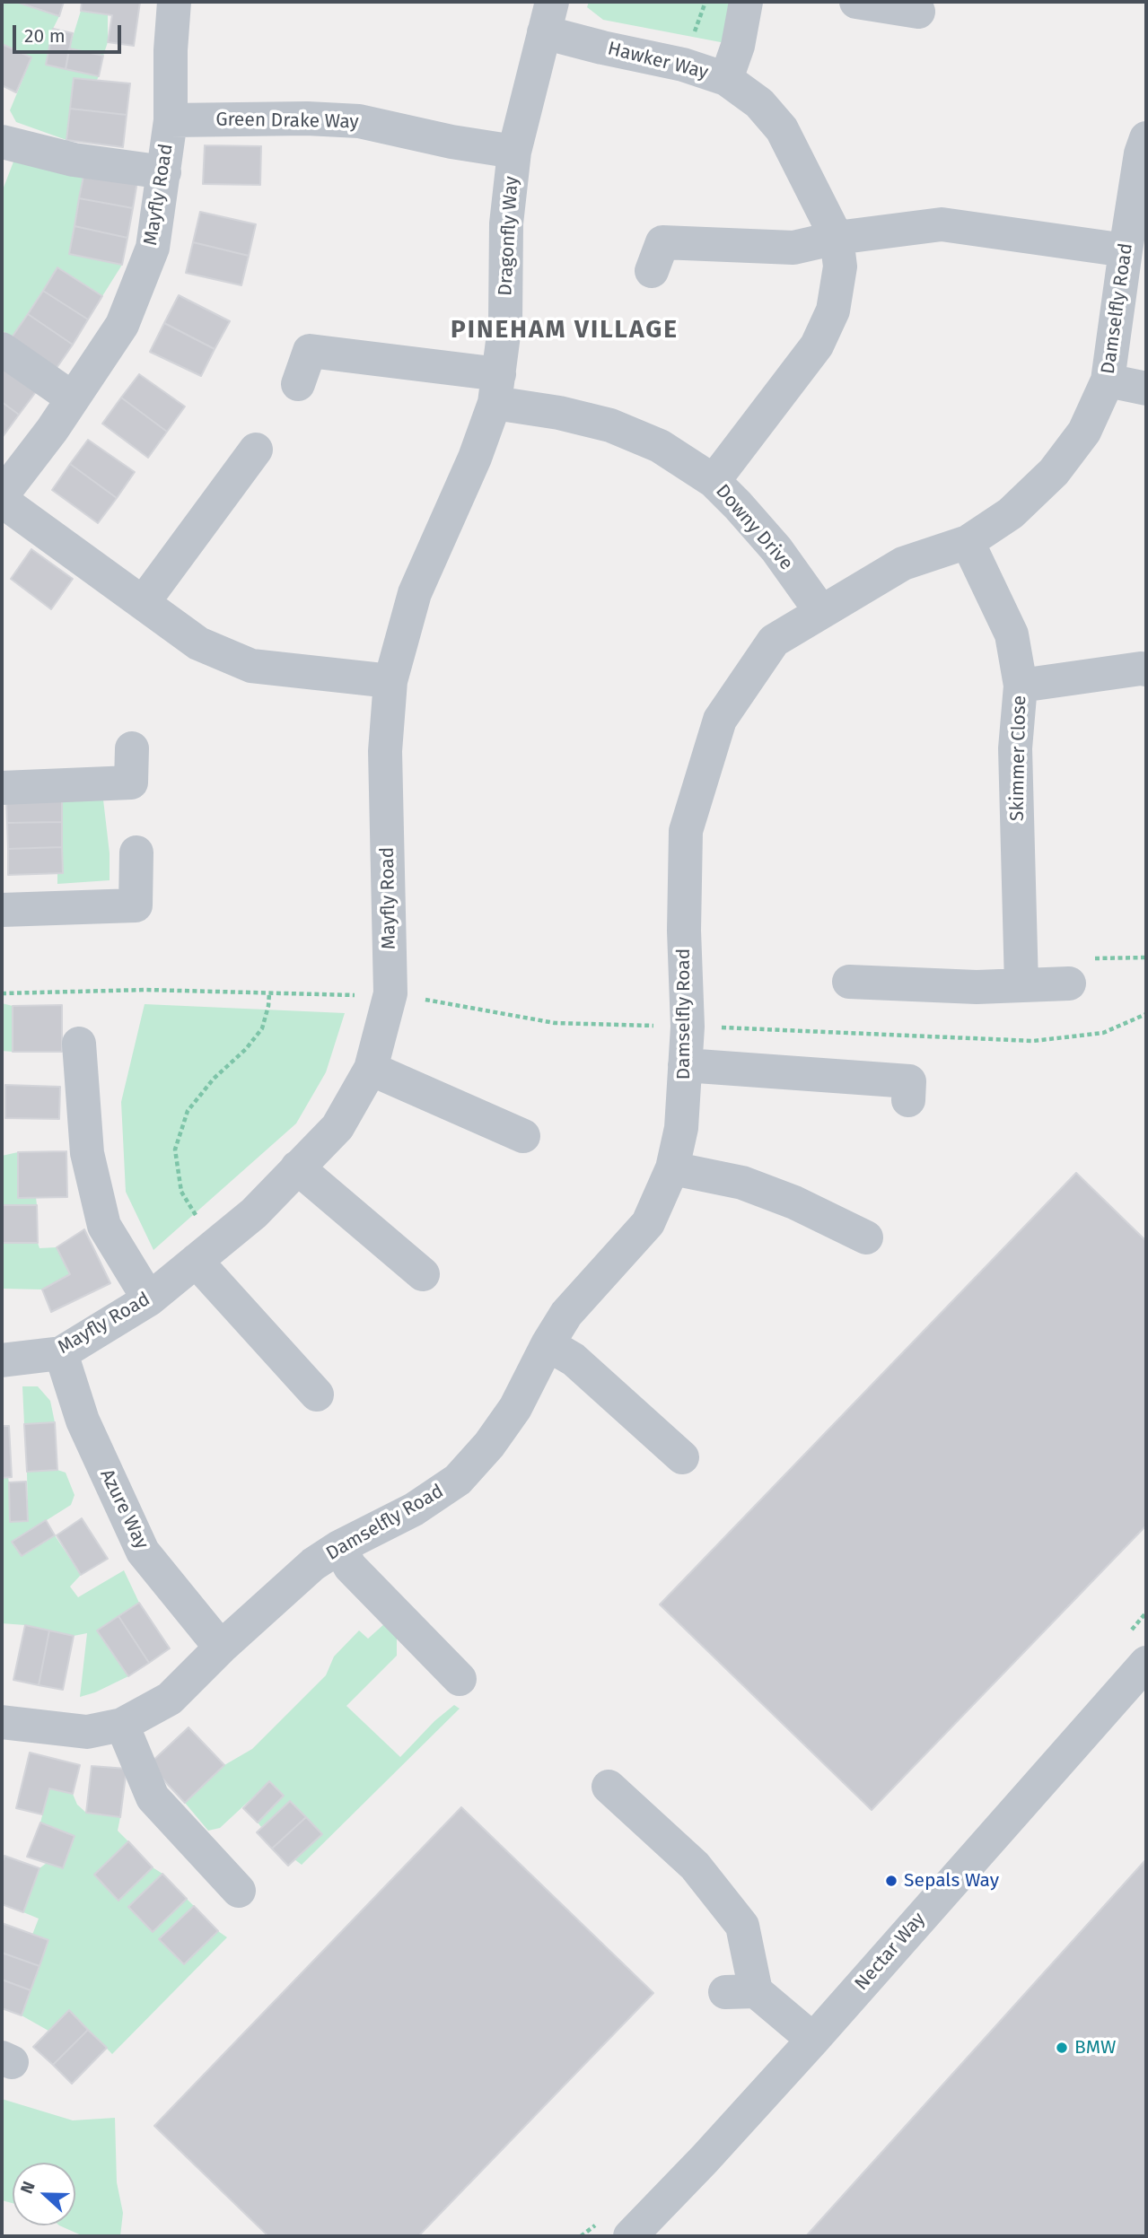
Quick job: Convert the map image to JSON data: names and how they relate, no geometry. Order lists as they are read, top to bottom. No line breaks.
{"streets":{"street":["Hawker Way","Green Drake Way","Mayfly Road","Dragonfly Way","Damselfly Road","Downy Drive","Skimmer Close","Azure Way","Nectar Way"]},"crossings":[["Hawker Way","Dragonfly Way"],["Hawker Way","Downy Drive"],["Green Drake Way","Mayfly Road"],["Green Drake Way","Dragonfly Way"],["Mayfly Road","Dragonfly Way"],["Mayfly Road","Azure Way"],["Dragonfly Way","Downy Drive"],["Damselfly Road","Downy Drive"],["Damselfly Road","Skimmer Close"],["Damselfly Road","Azure Way"]],"districts":["PINEHAM VILLAGE"],"places":["Sepals Way","BMW"],"scale_bar":"20 m","north":"left"}
